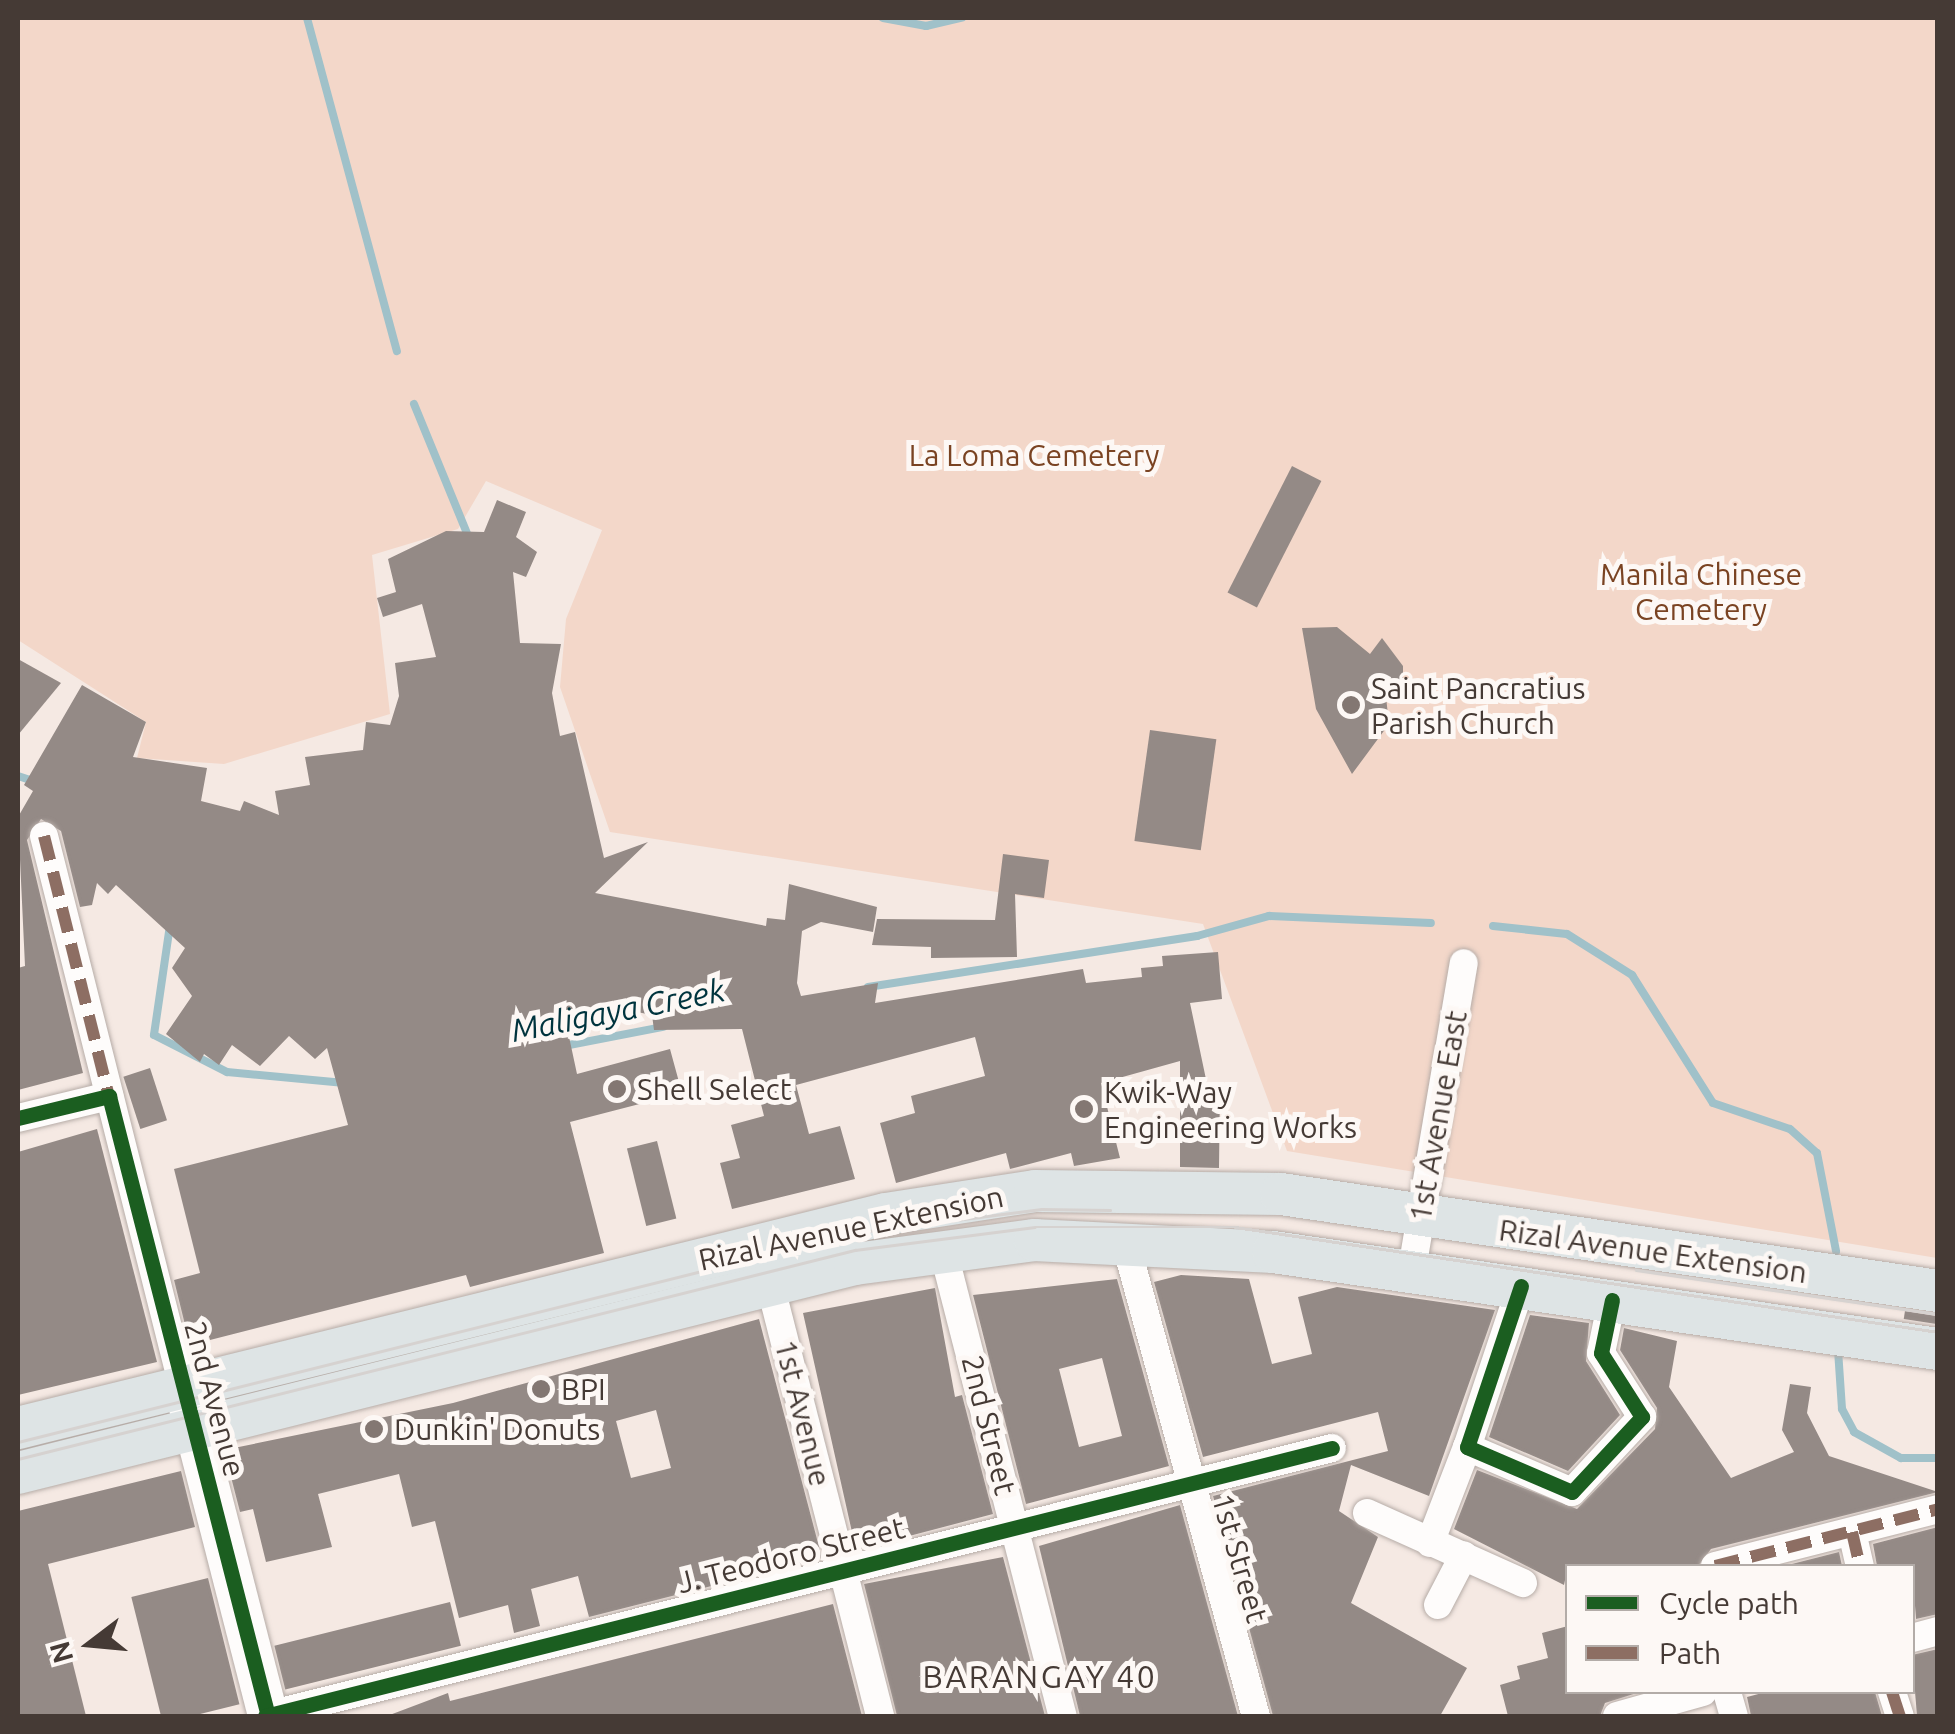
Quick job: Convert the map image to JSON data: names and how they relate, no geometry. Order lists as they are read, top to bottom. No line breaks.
{"streets":{"main road":["Rizal Avenue Extension"],"street":["1st Avenue East","2nd Avenue","1st Avenue","2nd Street","J. Teodoro Street","1st Street"]},"crossings":[["1st Avenue East","Rizal Avenue Extension"],["Rizal Avenue Extension","2nd Avenue"],["Rizal Avenue Extension","1st Avenue"],["Rizal Avenue Extension","2nd Street"],["Rizal Avenue Extension","1st Street"],["2nd Avenue","J. Teodoro Street"],["1st Avenue","J. Teodoro Street"],["2nd Street","J. Teodoro Street"],["J. Teodoro Street","1st Street"]],"districts":["BARANGAY 40"],"water":["Maligaya Creek"],"parks":["La Loma Cemetery","Manila Chinese Cemetery"],"places":["Saint Pancratius Parish Church","Shell Select","Kwik-Way Engineering Works","BPI","Dunkin' Donuts"],"legend":["Cycle path","Path"],"north":"left"}
